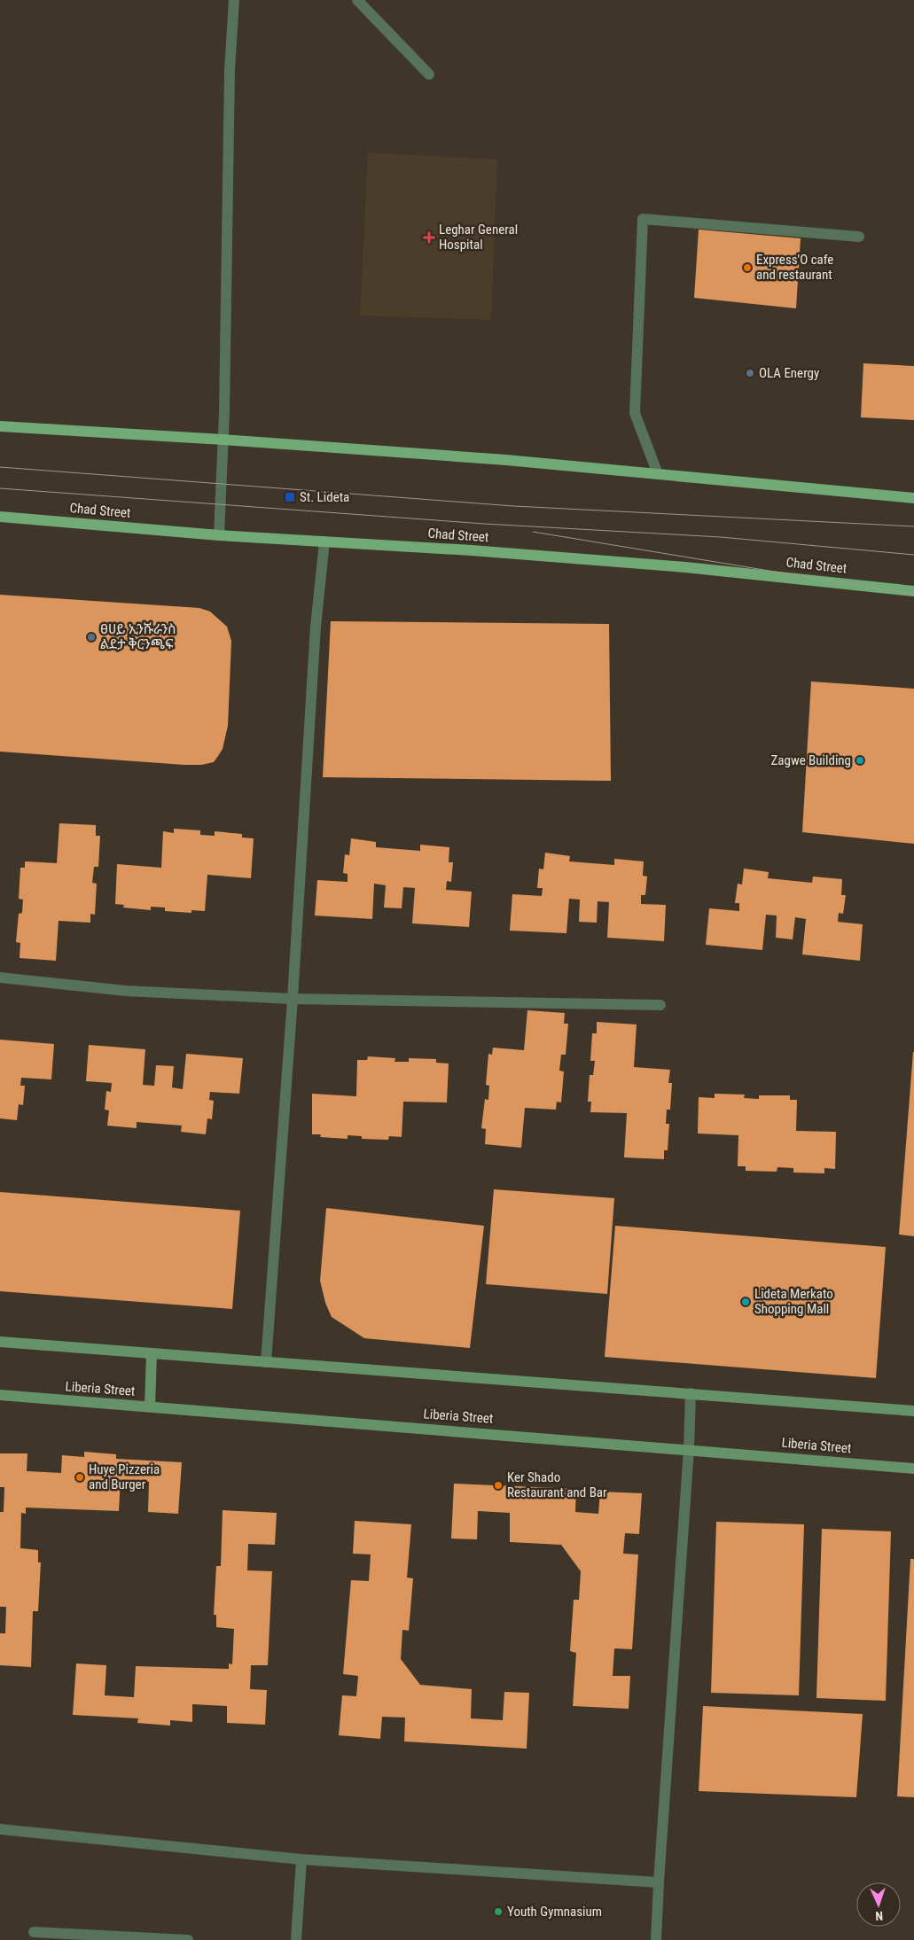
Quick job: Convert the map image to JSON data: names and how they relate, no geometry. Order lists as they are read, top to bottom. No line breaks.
{"streets":{"main road":["Chad Street"],"street":["Liberia Street"]},"places":{"health":["Leghar General Hospital"],"other":["Express'O cafe and restaurant","OLA Energy","ፀሀይ ኢንሹራንስ ልደታ ቅርንጫፍ","Zagwe Building","Lideta Merkato Shopping Mall","Huye Pizzeria and Burger","Ker Shado Restaurant and Bar","Youth Gymnasium"],"transit":["St. Lideta"]},"north":"bottom"}
